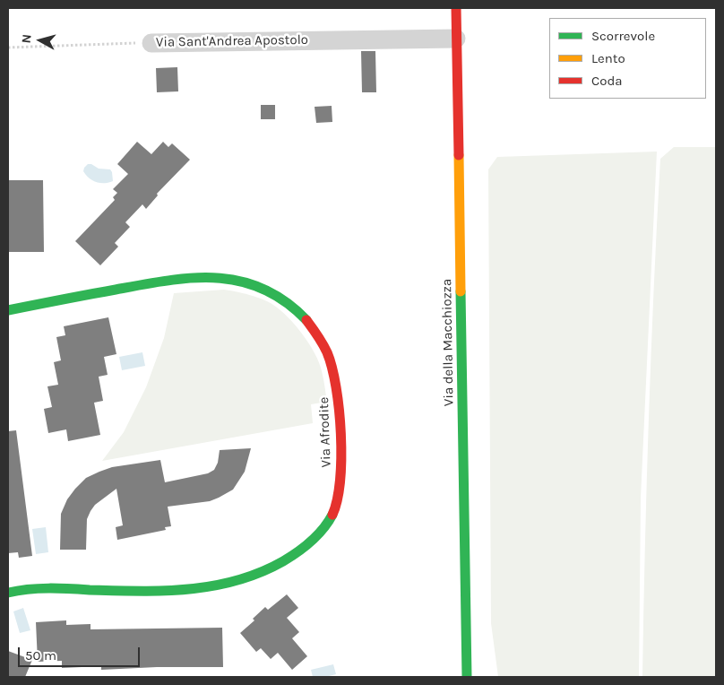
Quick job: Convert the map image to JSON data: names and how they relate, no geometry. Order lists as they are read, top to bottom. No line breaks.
{"streets":{"street":["Via Sant'Andrea Apostolo","Via della Macchiozza","Via Afrodite"]},"crossings":[["Via Sant'Andrea Apostolo","Via della Macchiozza"]],"legend":["Scorrevole","Lento","Coda"],"scale_bar":"50 m","north":"left"}
